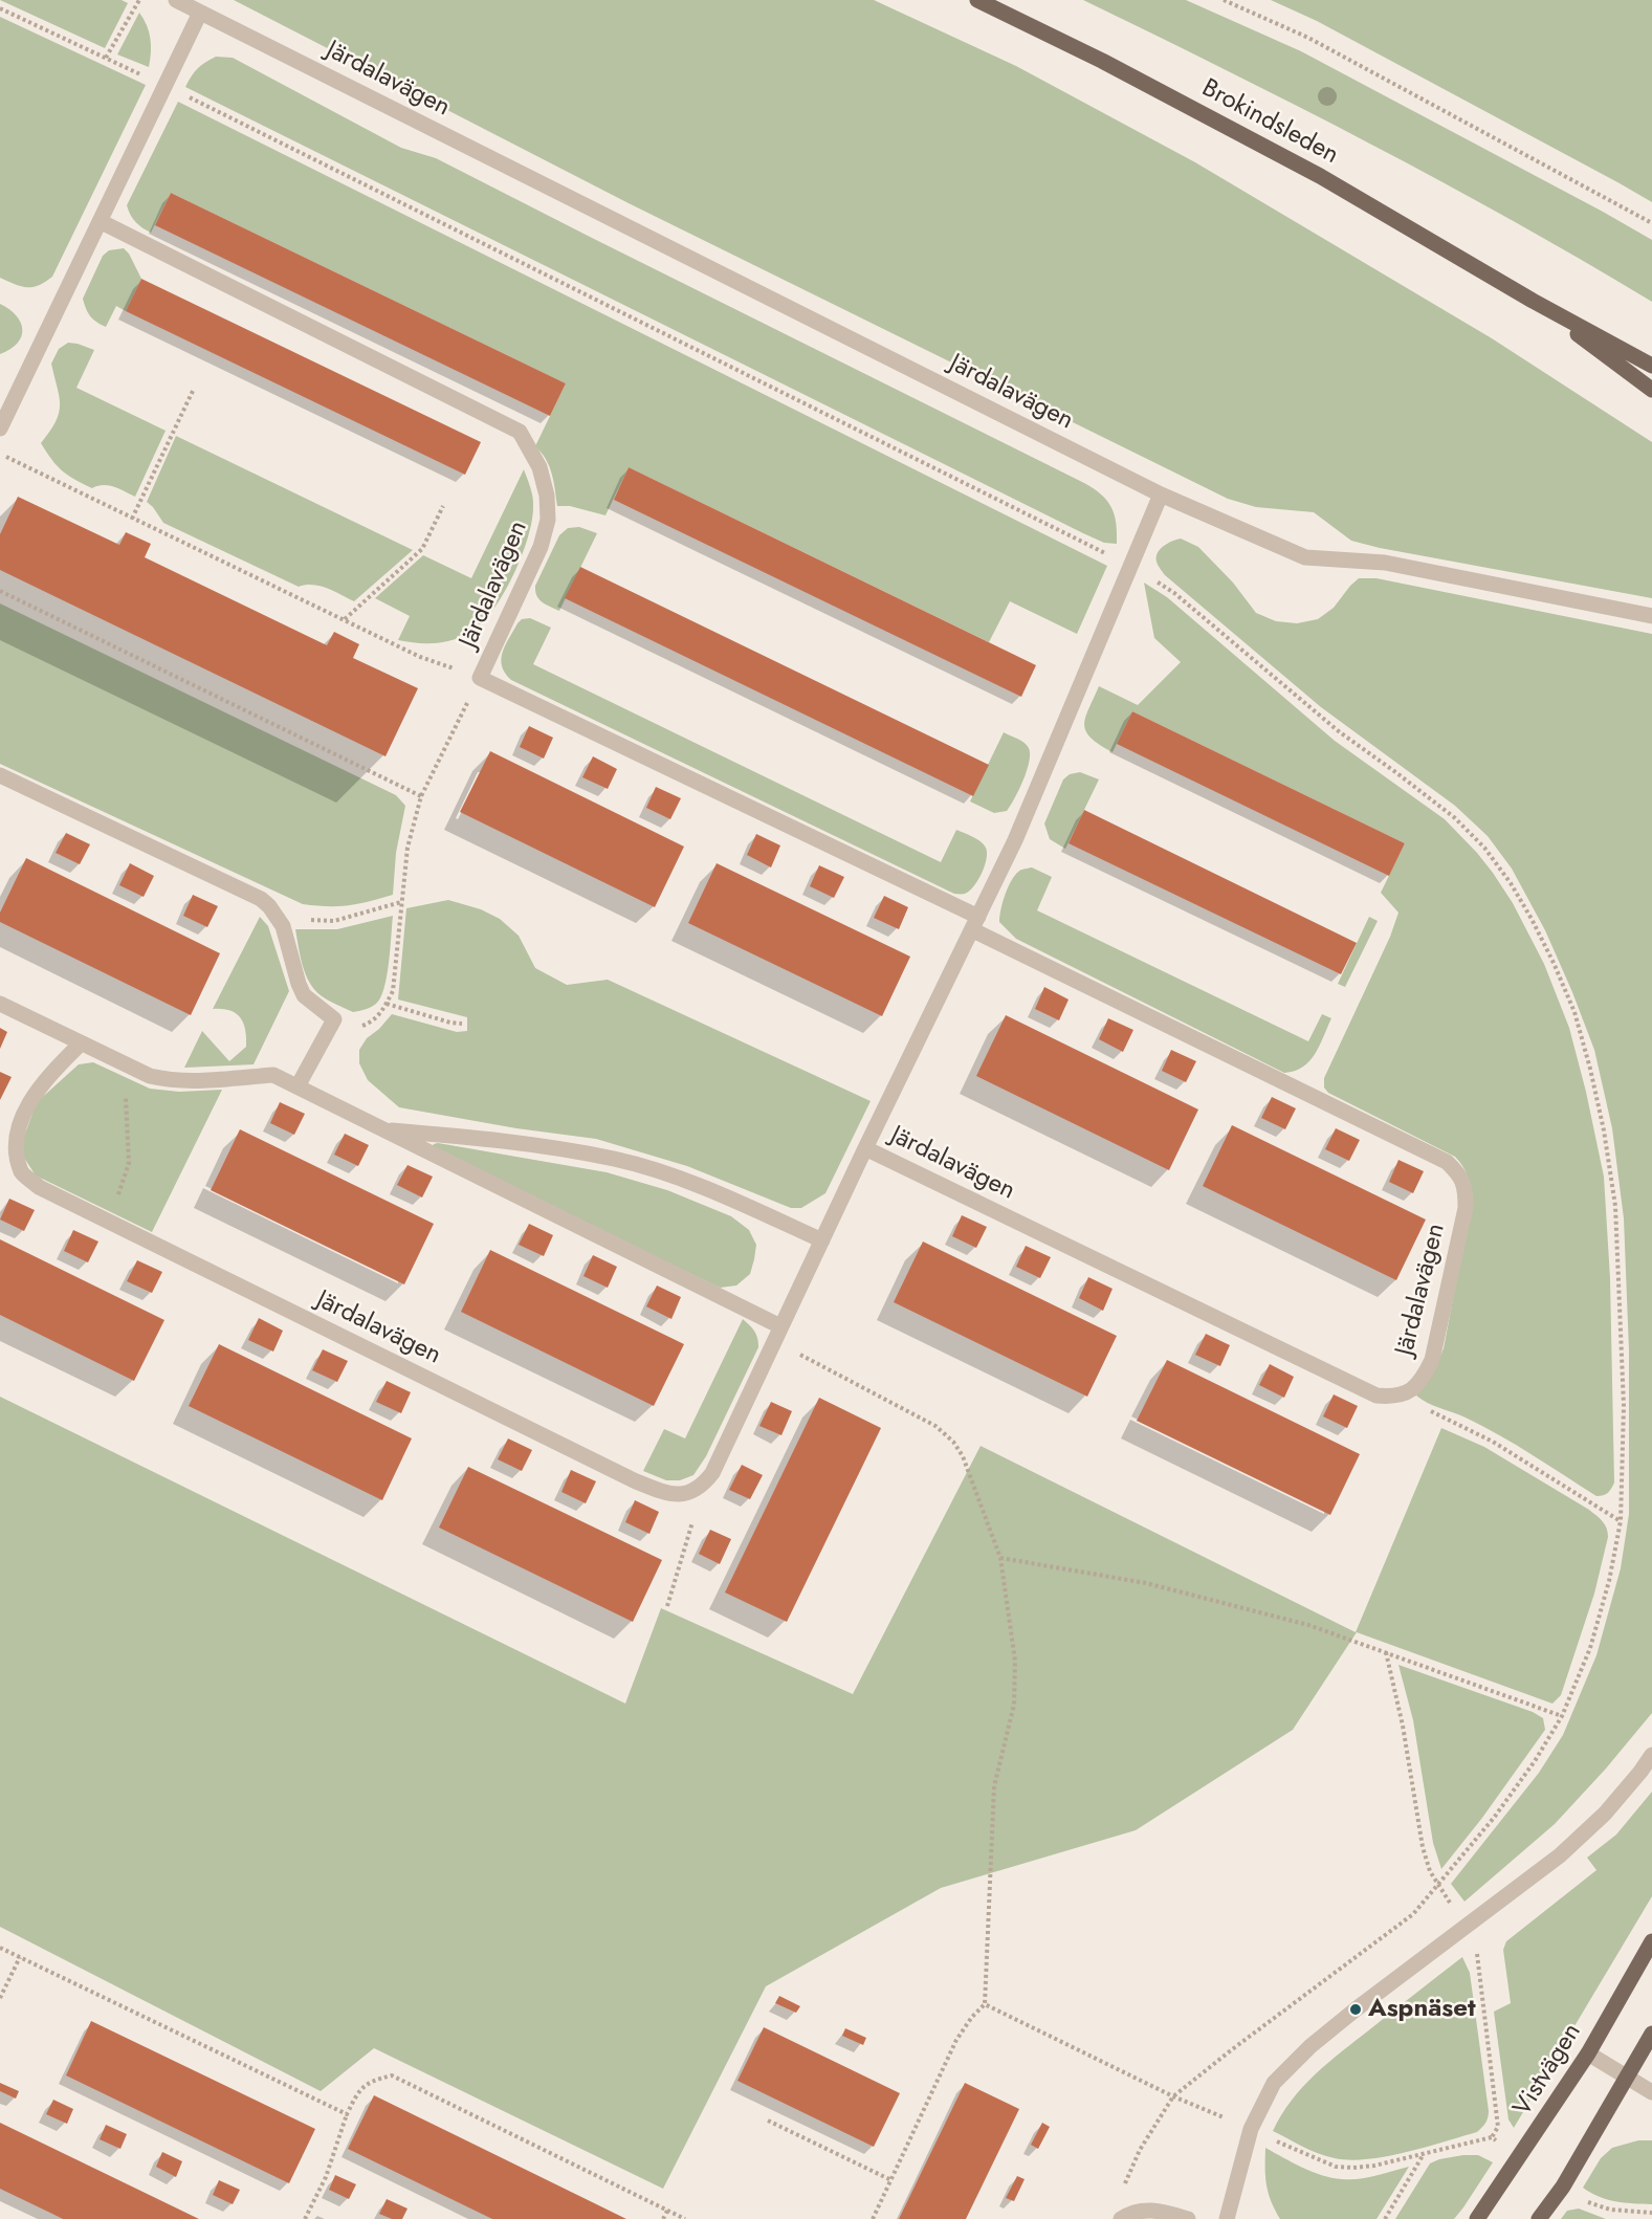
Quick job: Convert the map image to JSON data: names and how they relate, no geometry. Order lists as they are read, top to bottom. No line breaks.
{"streets":{"main road":["Brokindsleden","Vistvägen"],"street":["Järdalavägen"]},"places":["Aspnäset"]}
